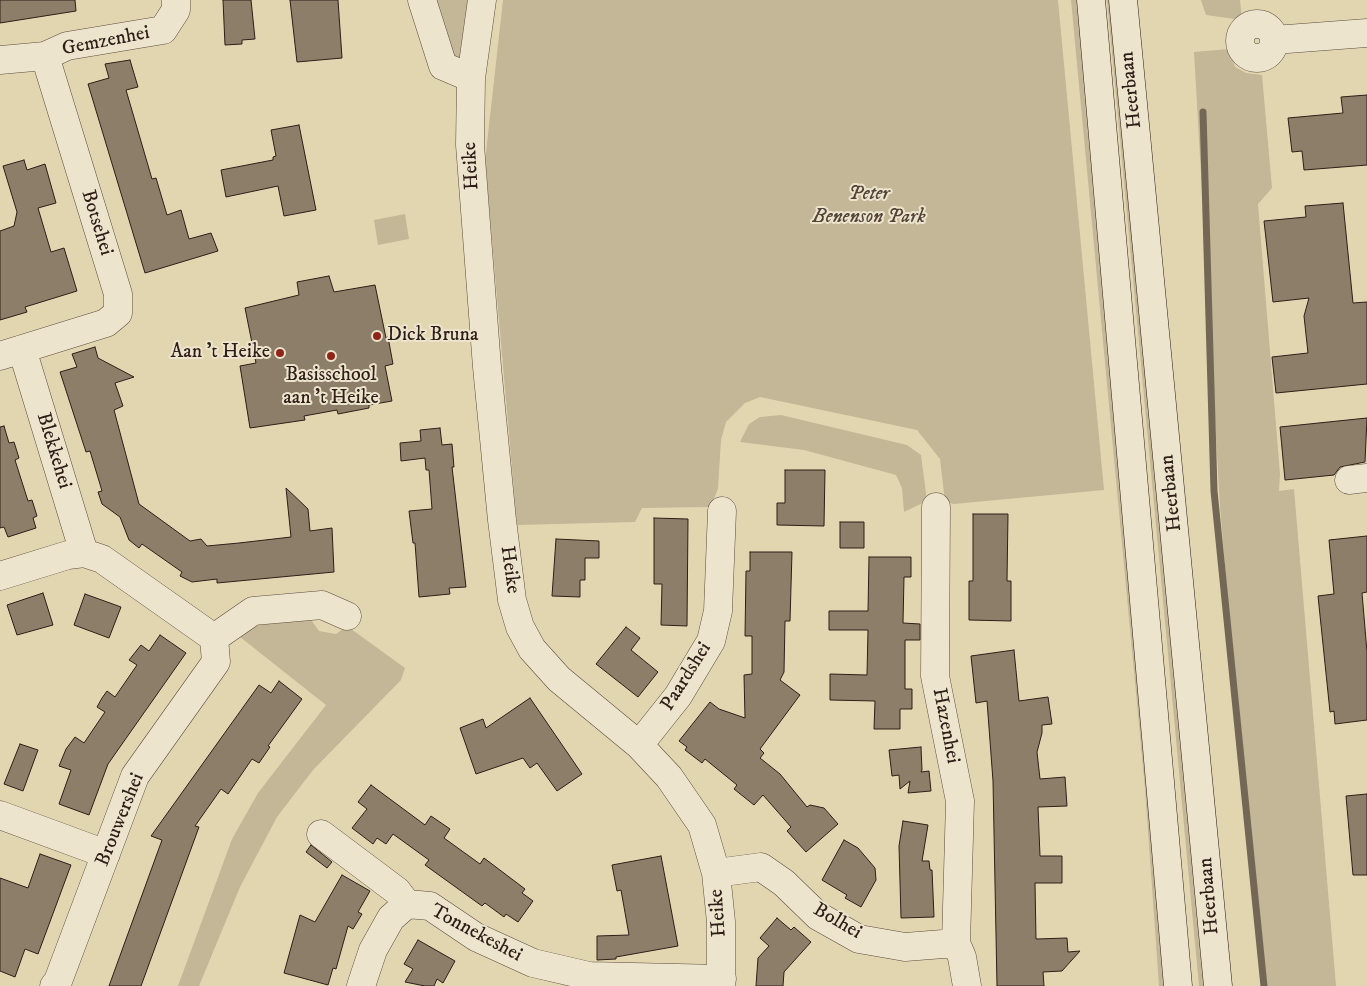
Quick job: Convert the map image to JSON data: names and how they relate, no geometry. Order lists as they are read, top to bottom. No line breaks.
{"streets":{"street":["Gemzenhei","Heerbaan","Heike","Botsehei","Blekkehei","Paardshei","Hazenhei","Brouwershei","Bolhei","Tonnekeshei"]},"crossings":[["Gemzenhei","Botsehei"],["Heike","Paardshei"],["Heike","Bolhei"],["Heike","Tonnekeshei"],["Botsehei","Blekkehei"],["Hazenhei","Bolhei"]],"parks":["Peter Benenson Park"],"places":["Dick Bruna","Aan 't Heike","Basisschool aan 't Heike"]}
